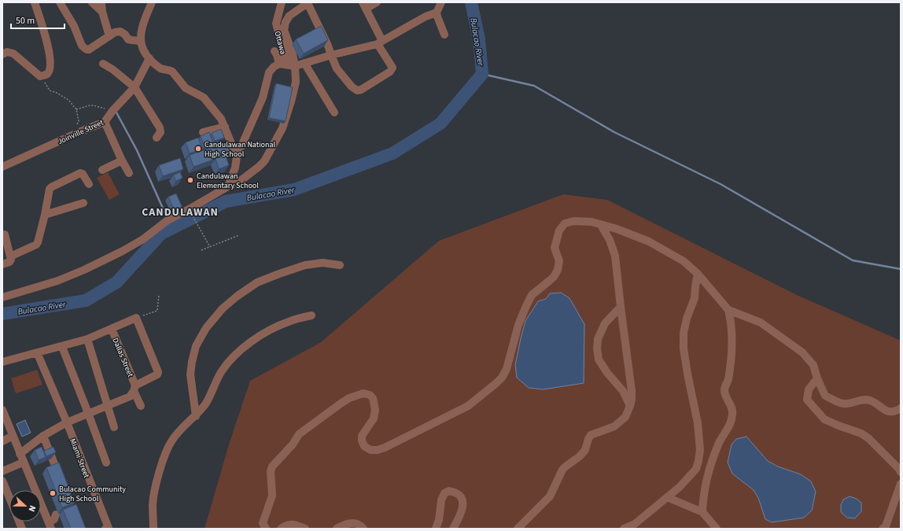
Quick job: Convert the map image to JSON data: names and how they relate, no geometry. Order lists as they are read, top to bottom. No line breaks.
{"streets":{"street":["Ottawa","Joinville Street","Dallas Street","Miami Street"]},"districts":["CANDULAWAN"],"water":["Bulacao River"],"places":["Candulawan National High School","Candulawan Elementary School","Bulacao Community High School"],"scale_bar":"50 m","north":"right"}
